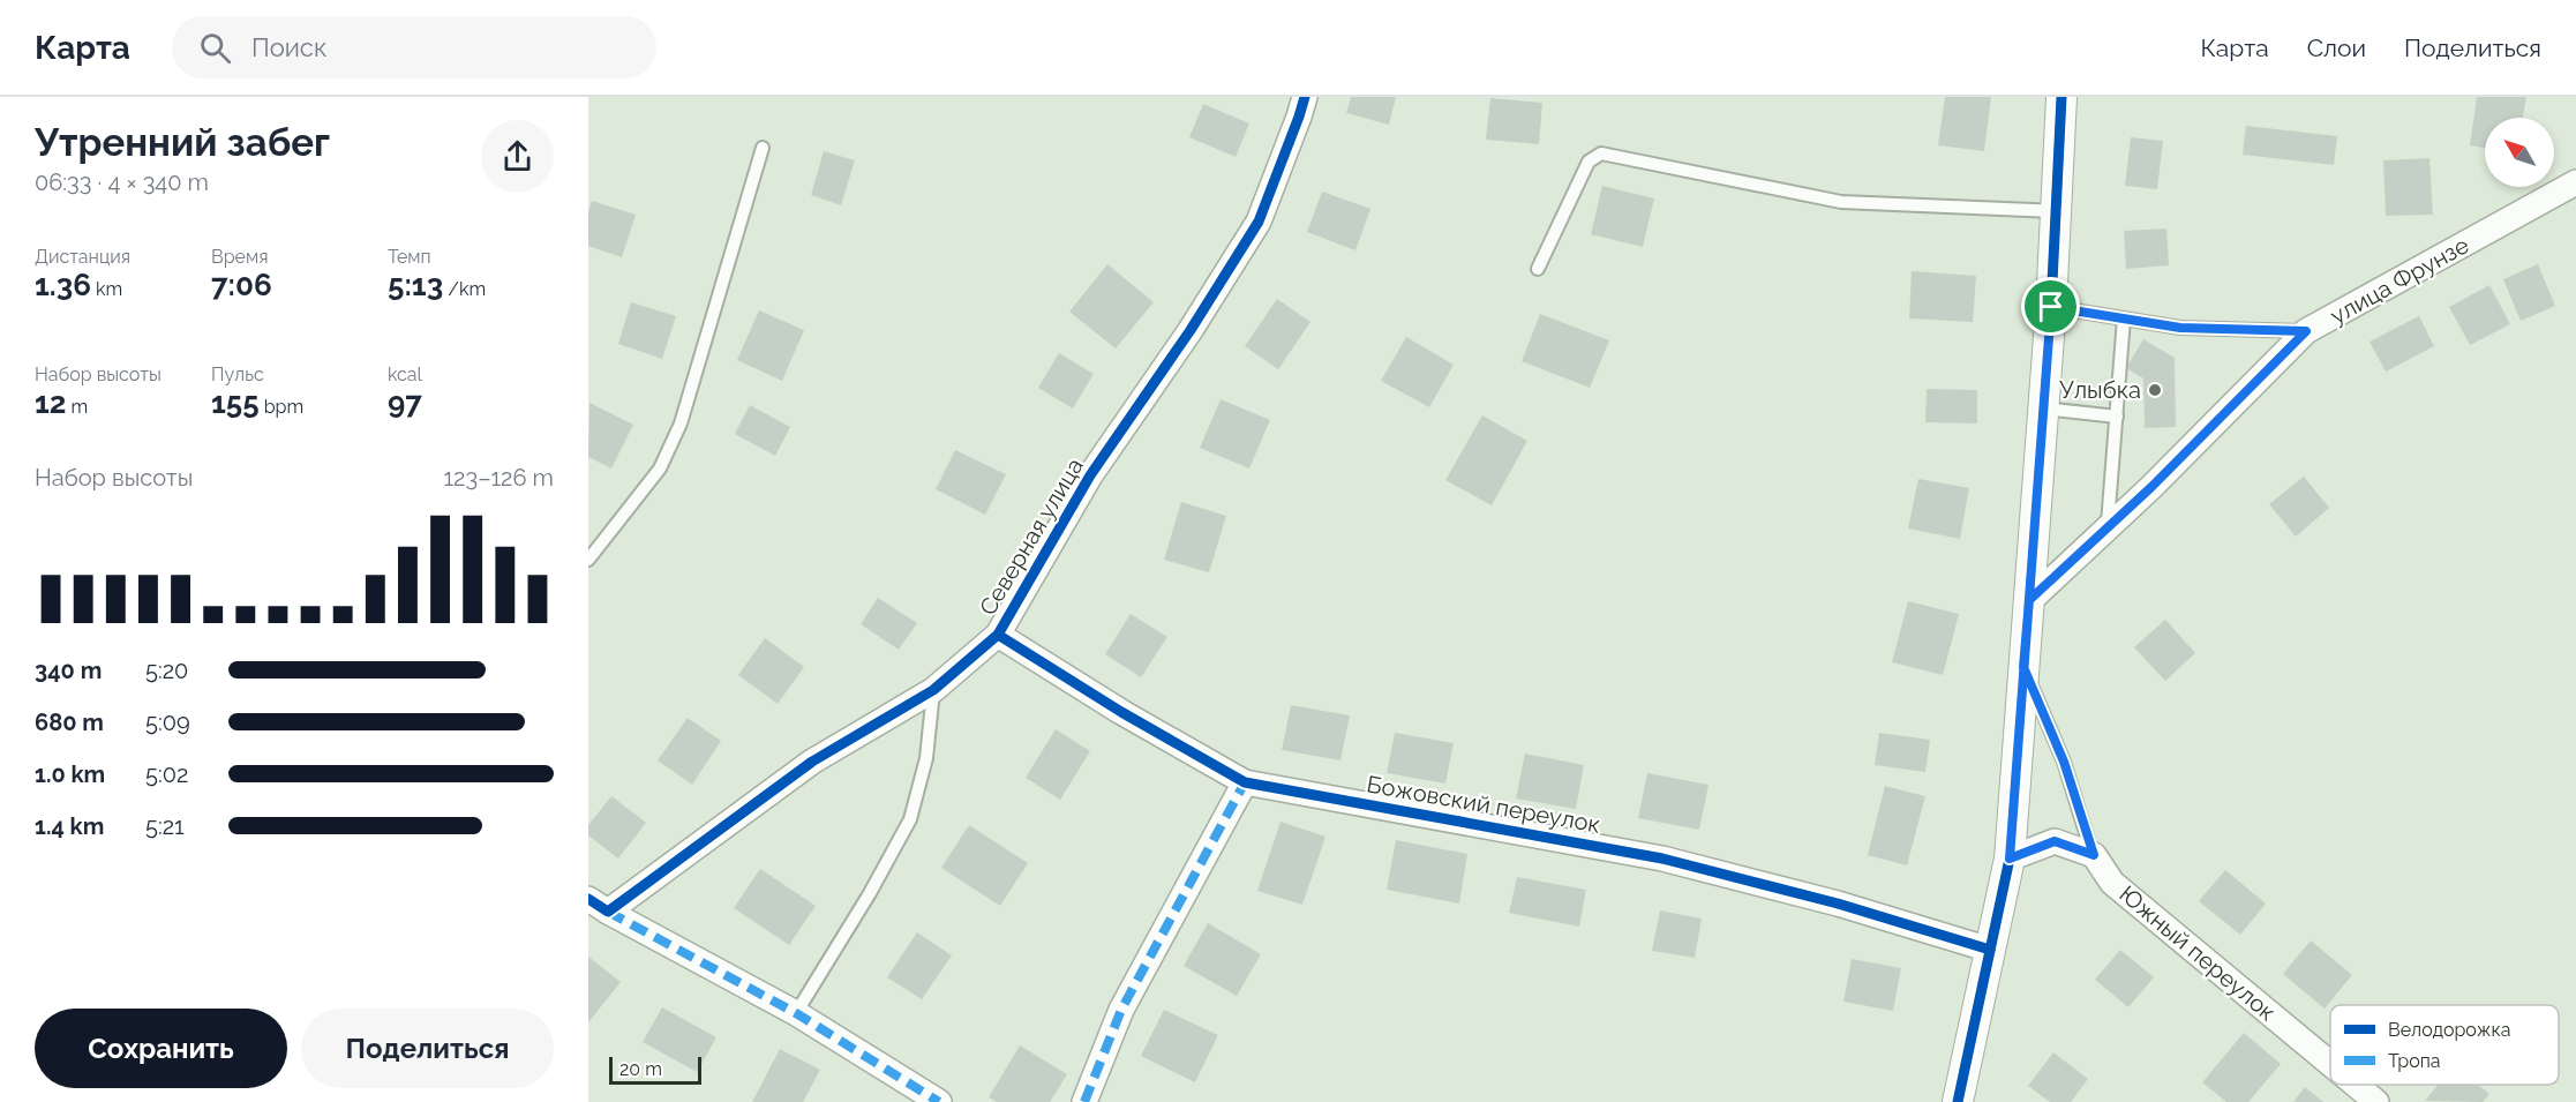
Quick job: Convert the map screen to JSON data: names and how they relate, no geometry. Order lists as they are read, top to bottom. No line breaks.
{"streets":{"street":["улица Фрунзе","Северная улица","Божовский переулок","Южный переулок"]},"crossings":[["Северная улица","Божовский переулок"]],"places":["Улыбка"],"legend":["Велодорожка","Тропа"],"scale_bar":"20 m","north":"top left","page":{"header":"Карта","search":"Поиск","nav":["Карта","Слои","Поделиться"],"heading":["Утренний забег","06:33 · 4 × 340 m"],"stats":[["Дистанция","1.36 km"],["Время","7:06"],["Темп","5:13 /km"],["Набор высоты","12 m"],["Пульс","155 bpm"],["kcal","97"]],"chart":["Набор высоты","123–126 m"],"list":[{"name":"340 m","note":"5:20"},{"name":"680 m","note":"5:09"},{"name":"1.0 km","note":"5:02"},{"name":"1.4 km","note":"5:21"}],"buttons":["Сохранить","Поделиться"],"scale":"20 m"}}
